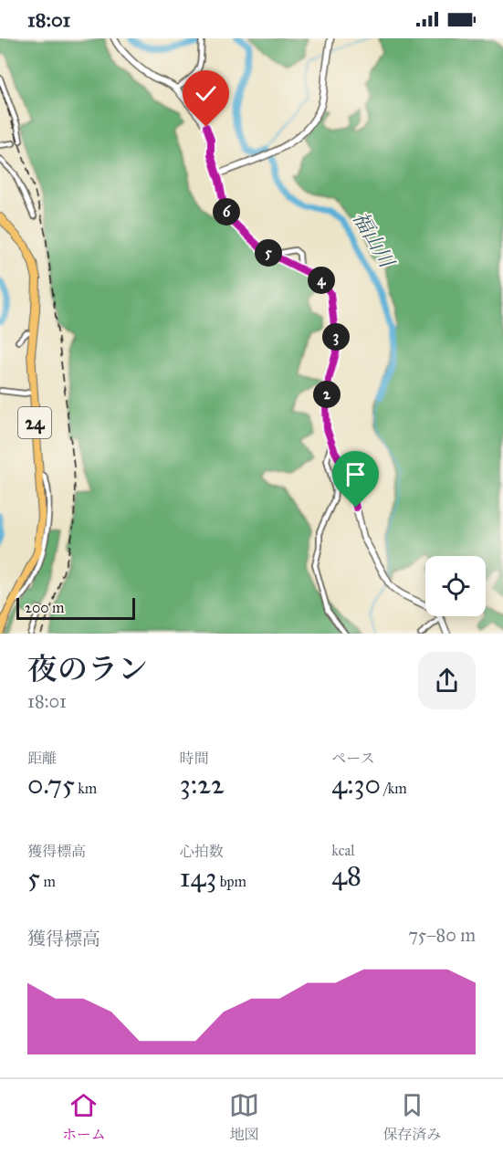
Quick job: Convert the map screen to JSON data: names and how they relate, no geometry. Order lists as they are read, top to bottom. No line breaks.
{"streets":{"main road":["24"]},"water":["福山川"],"scale_bar":"200 m","page":{"status":"18:01","pins":["6","5","4","3","2"],"scale":"200 m","heading":["夜のラン","18:01"],"stats":[["距離","0.75 km"],["時間","3:22"],["ペース","4:30 /km"],["獲得標高","5 m"],["心拍数","143 bpm"],["kcal","48"]],"chart":["獲得標高","75–80 m"],"tabs":["ホーム","地図","保存済み"]}}
